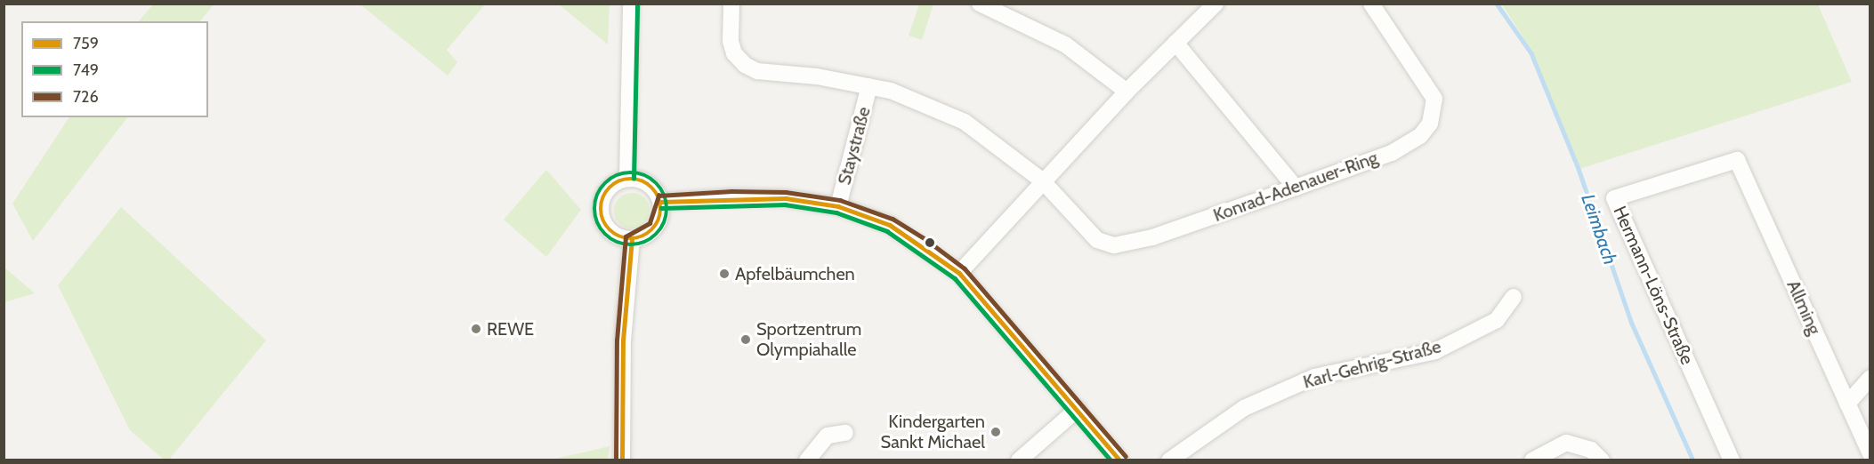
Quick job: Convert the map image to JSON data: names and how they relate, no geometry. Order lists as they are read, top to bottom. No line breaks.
{"streets":{"street":["Staystraße","Konrad-Adenauer-Ring","Hermann-Löns-Straße","Allming","Karl-Gehrig-Straße"]},"crossings":[["Staystraße","Konrad-Adenauer-Ring"],["Hermann-Löns-Straße","Allming"]],"water":["Leimbach"],"places":["Apfelbäumchen","REWE","Sportzentrum Olympiahalle","Kindergarten Sankt Michael"],"lines":["transit line 749","transit line 759","transit line 726"],"legend":["759","749","726"]}
